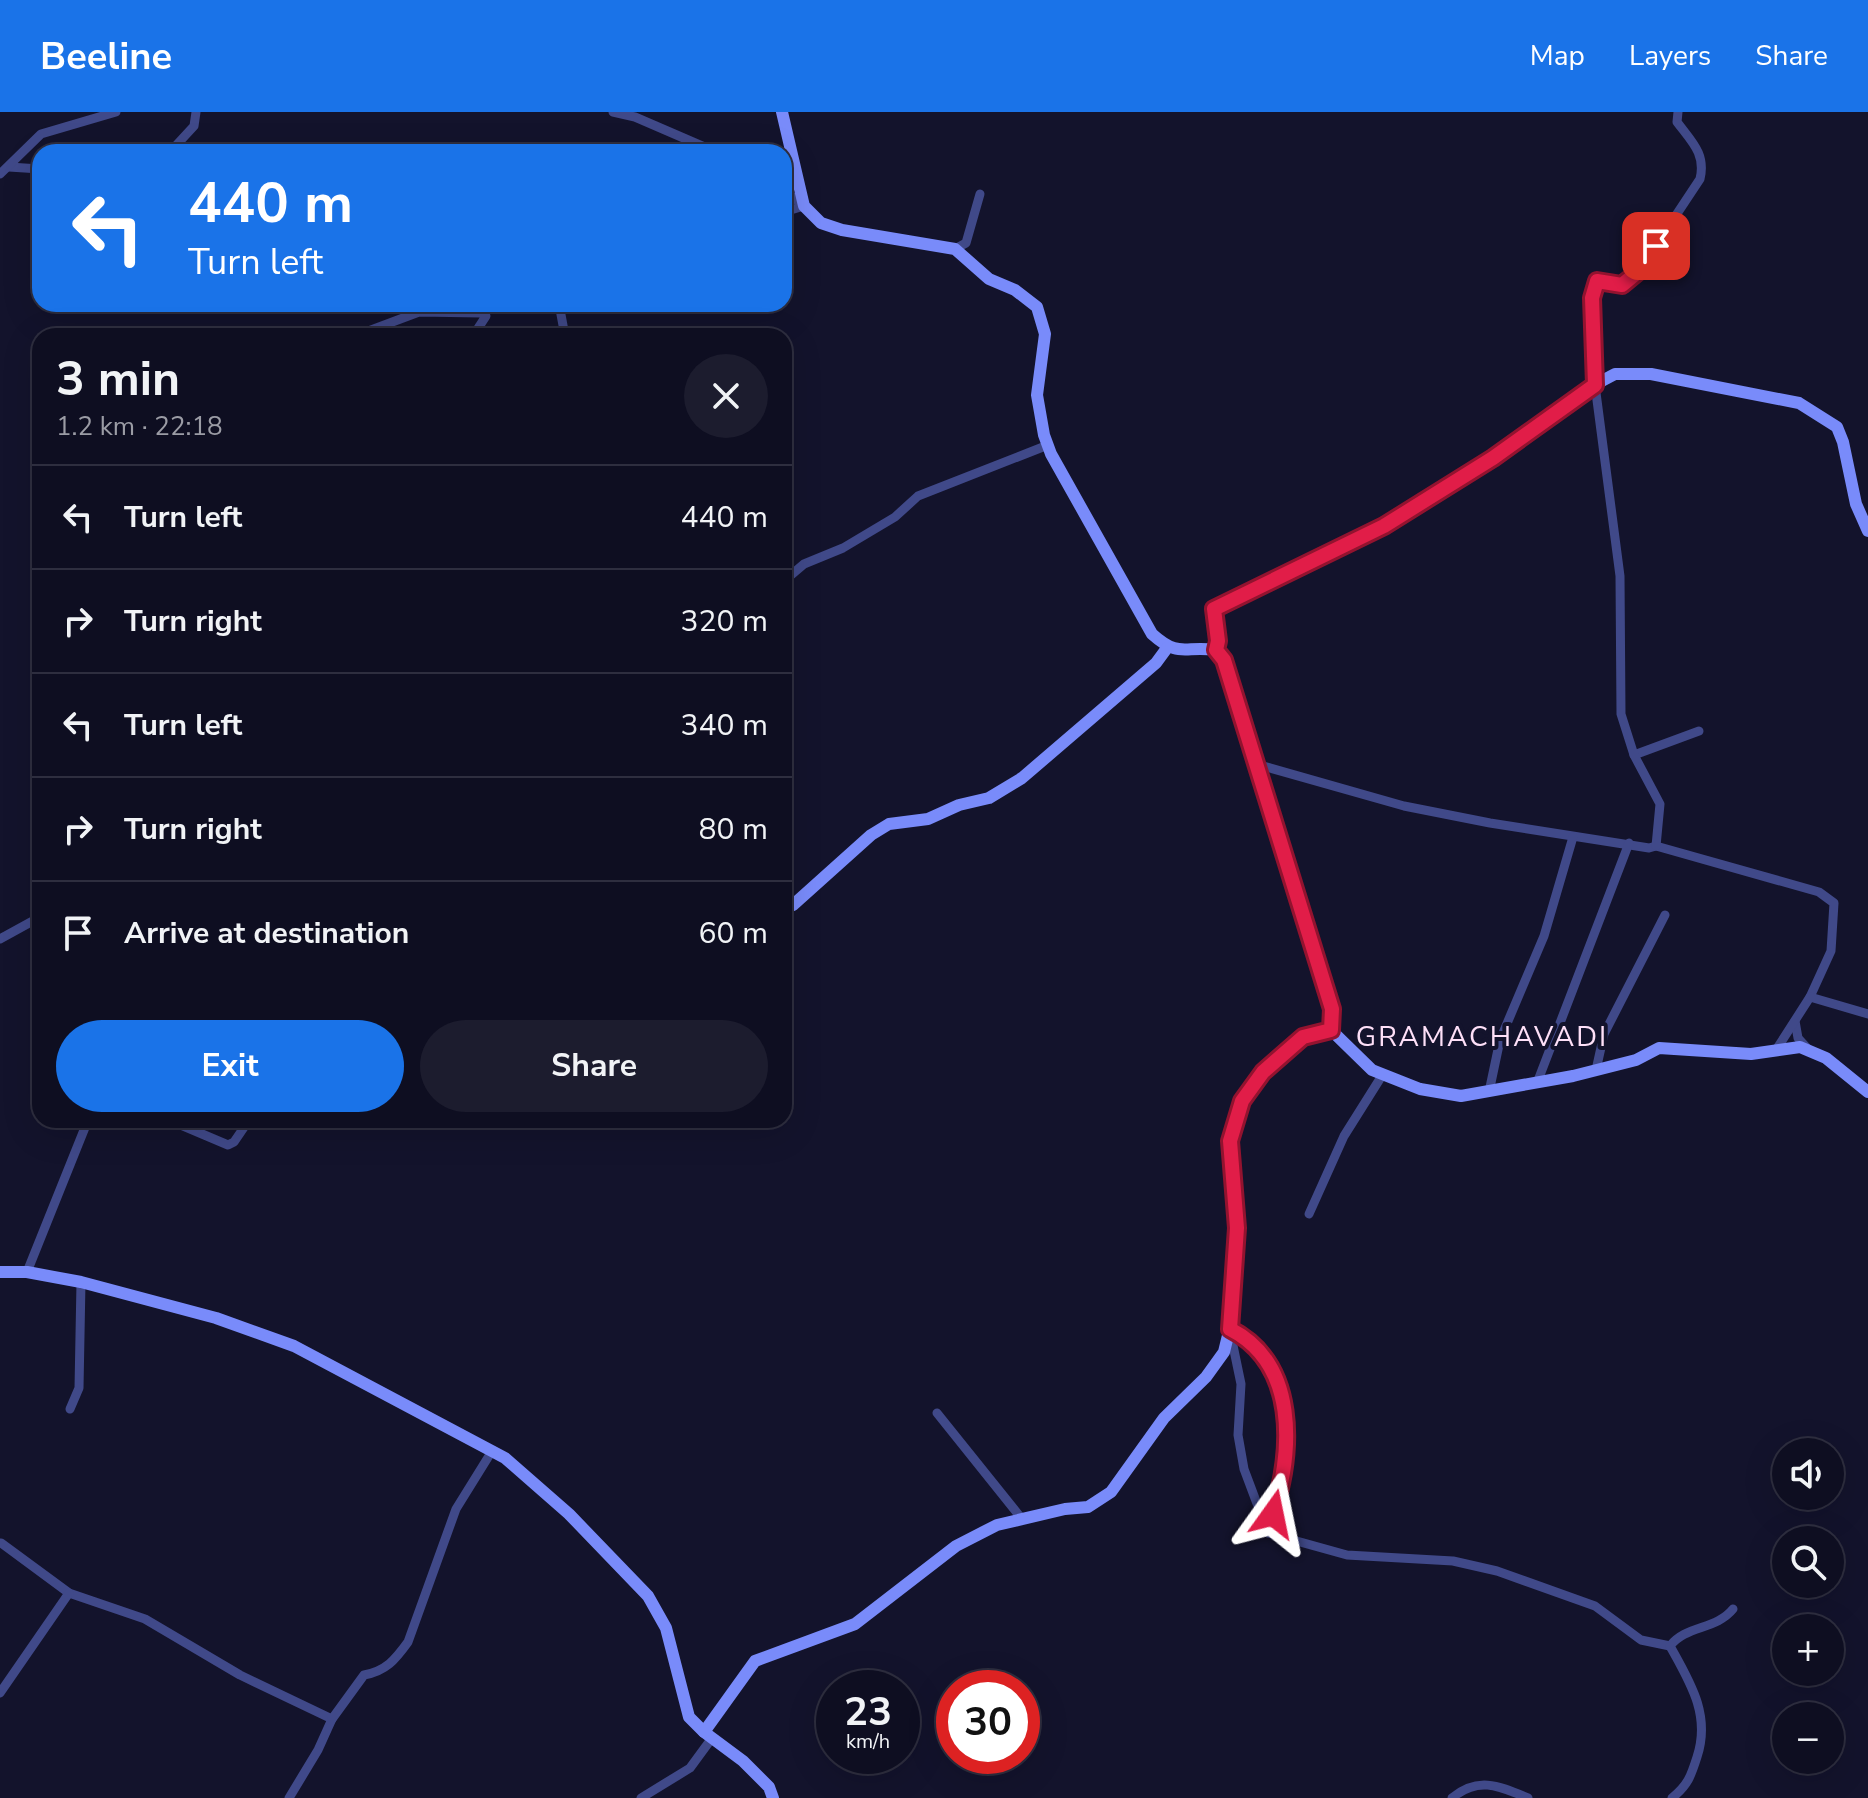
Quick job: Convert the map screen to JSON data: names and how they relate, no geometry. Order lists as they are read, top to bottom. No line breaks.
{"districts":["GRAMACHAVADI"],"page":{"header":"Beeline","nav":["Map","Layers","Share"],"turn":["440 m","Turn left"],"heading":["3 min","1.2 km · 22:18"],"list":[{"name":"Turn left","value":"440 m"},{"name":"Turn right","value":"320 m"},{"name":"Turn left","value":"340 m"},{"name":"Turn right","value":"80 m"},{"name":"Arrive at destination","value":"60 m"}],"buttons":["Exit","Share"],"map_buttons":["+","−"],"speed":"23 km/h","limit":"30"}}
